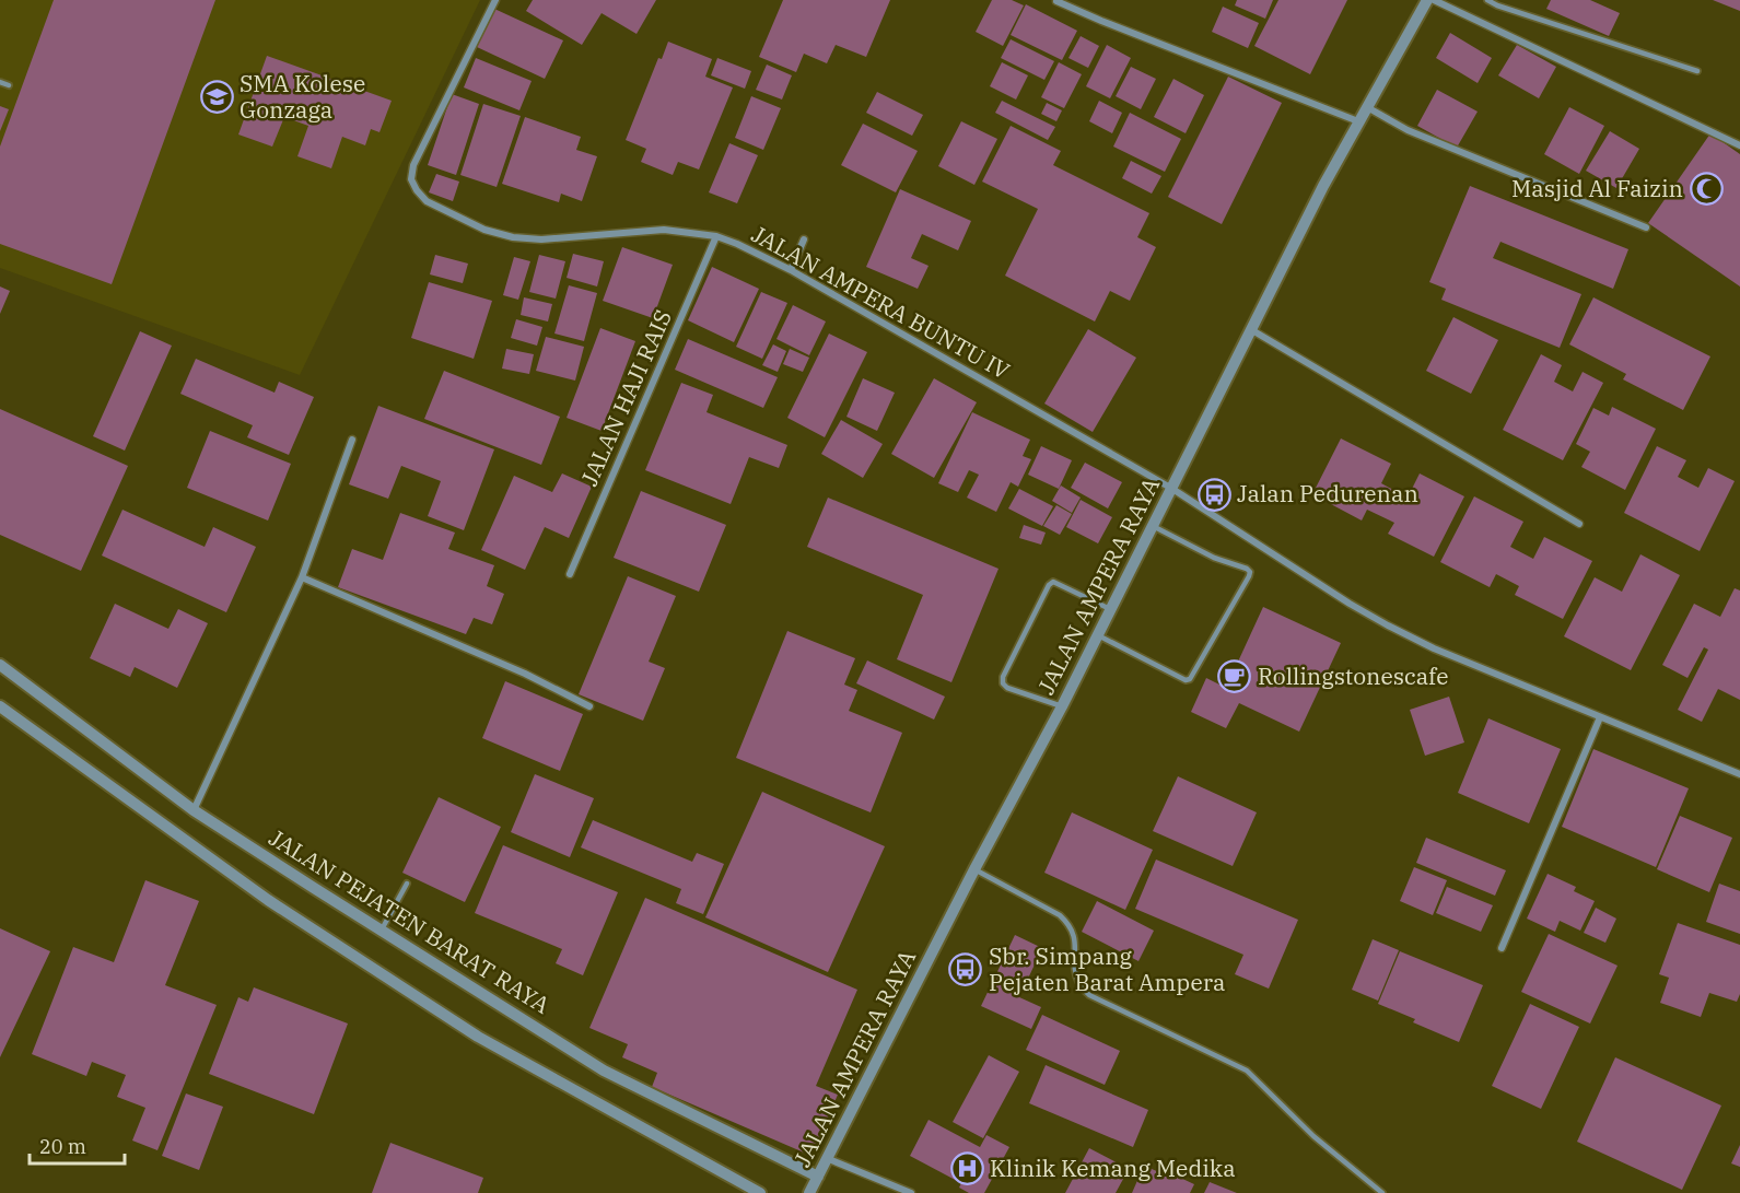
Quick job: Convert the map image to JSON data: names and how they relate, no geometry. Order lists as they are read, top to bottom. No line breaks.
{"streets":{"street":["JALAN AMPERA BUNTU IV","JALAN HAJI RAIS","JALAN AMPERA RAYA","JALAN PEJATEN BARAT RAYA"]},"crossings":[["JALAN AMPERA BUNTU IV","JALAN HAJI RAIS"],["JALAN AMPERA BUNTU IV","JALAN AMPERA RAYA"],["JALAN AMPERA RAYA","JALAN PEJATEN BARAT RAYA"]],"places":{"school or university":["SMA Kolese Gonzaga"],"mosque":["Masjid Al Faizin"],"bus stop":["Jalan Pedurenan","Sbr. Simpang Pejaten Barat Ampera"],"cafe":["Rollingstonescafe"],"hospital":["Klinik Kemang Medika"]},"scale_bar":"20 m"}
